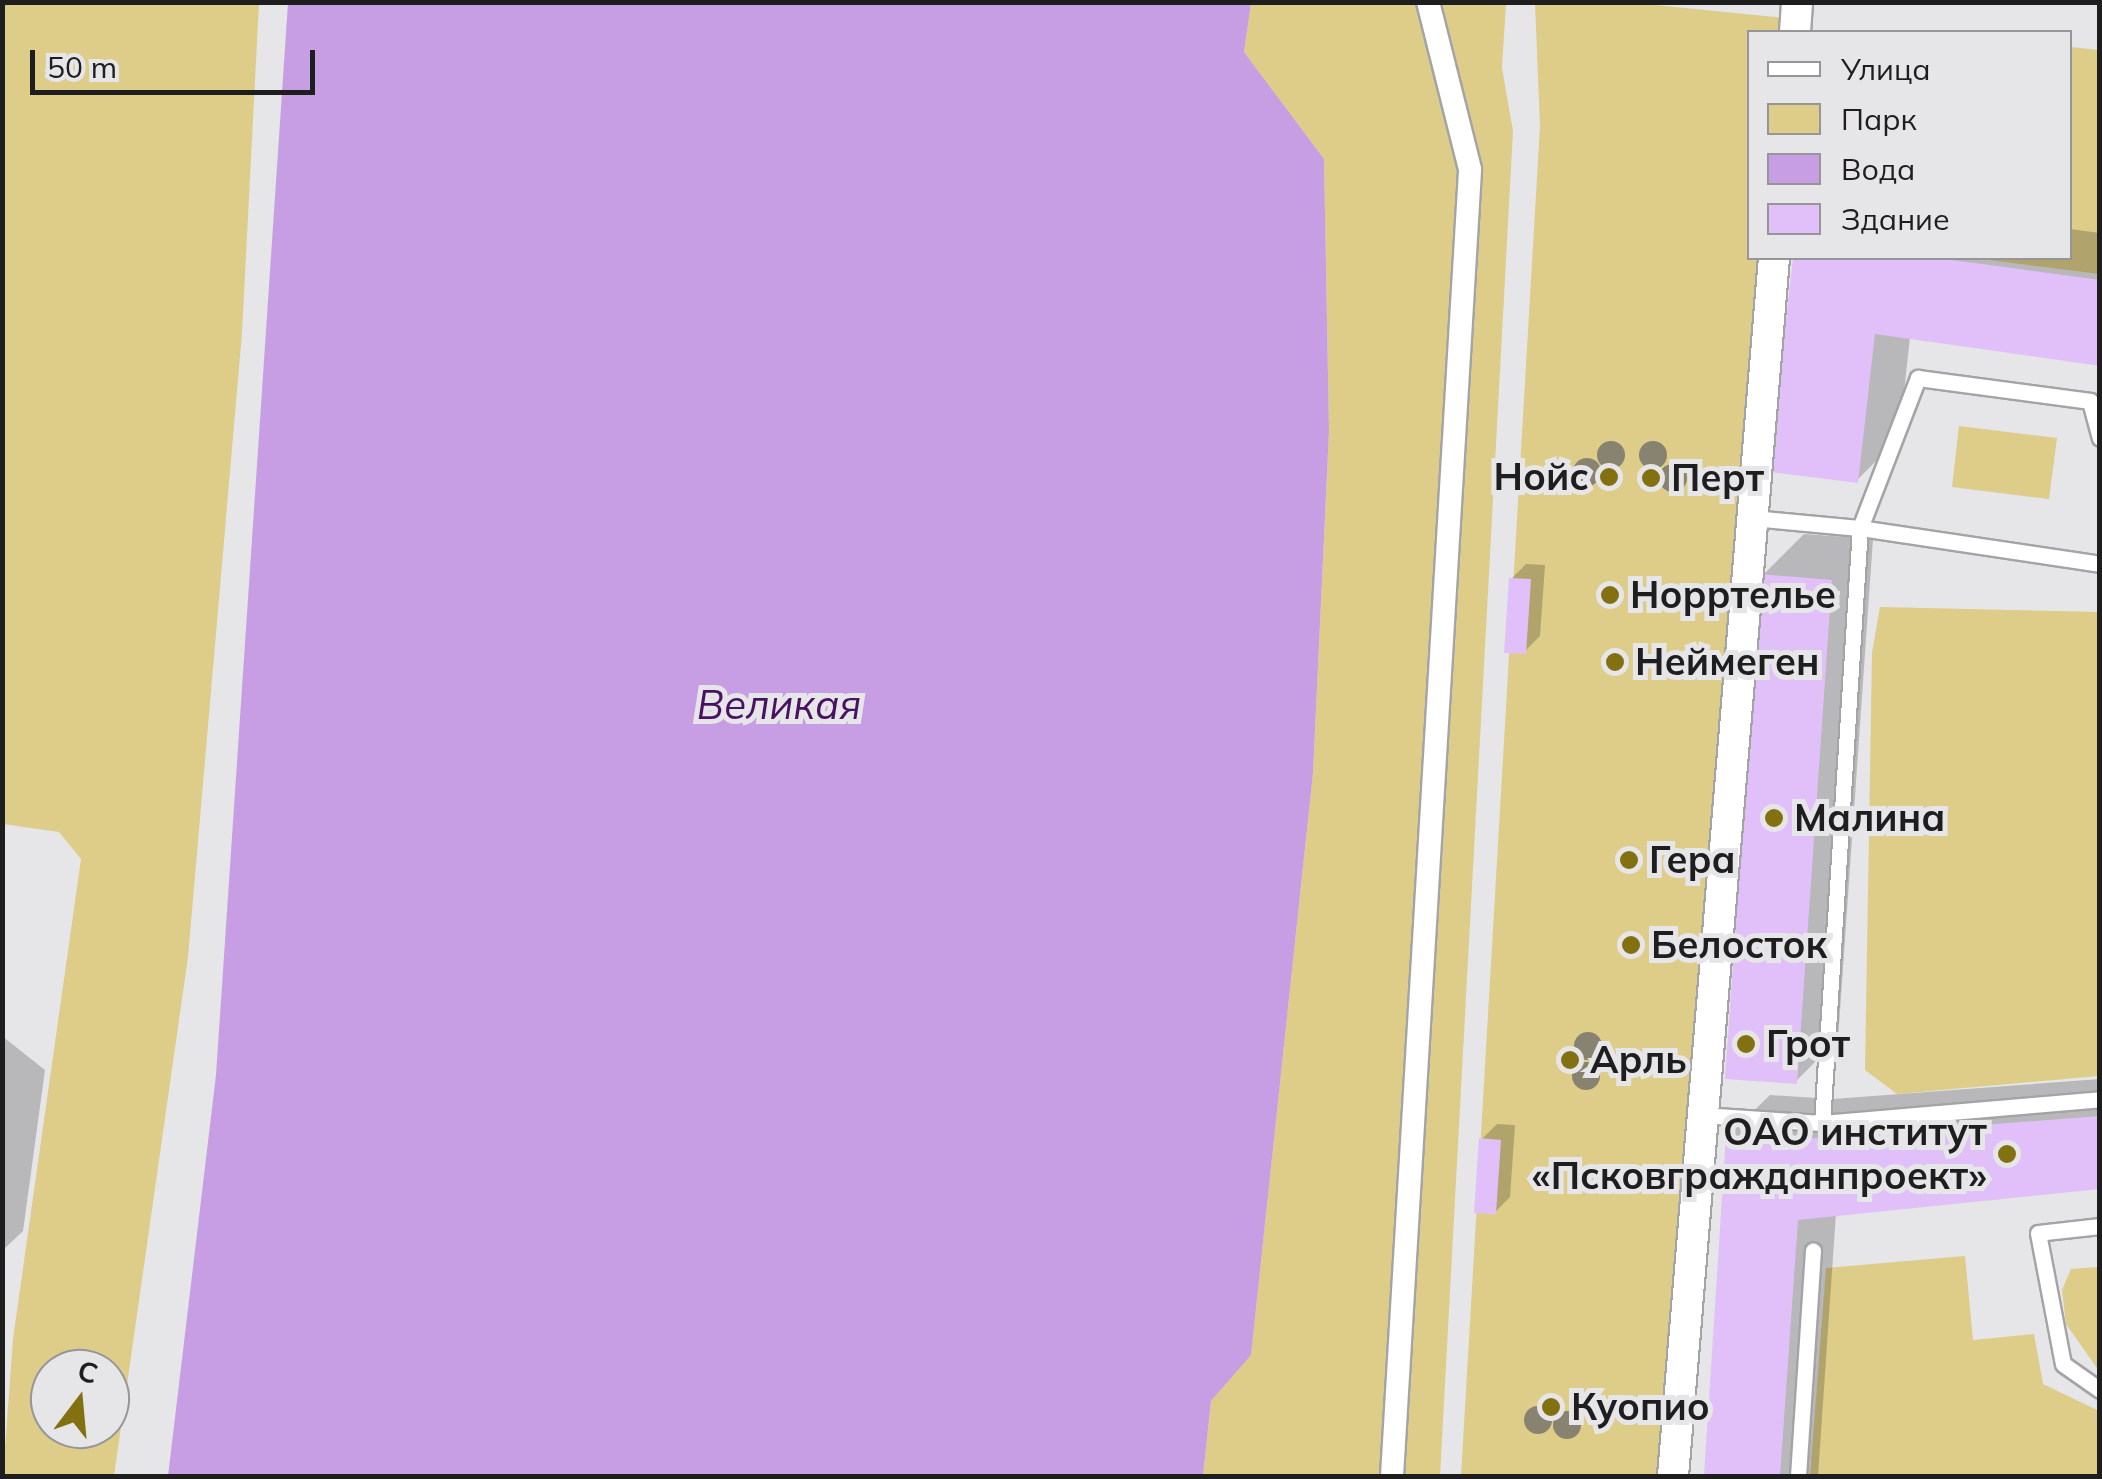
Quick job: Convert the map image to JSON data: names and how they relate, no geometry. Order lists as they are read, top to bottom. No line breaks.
{"water":["Великая"],"places":["Нойс","Перт","Норртелье","Неймеген","Малина","Гера","Белосток","Грот","Арль","ОАО институт «Псковгражданпроект»","Куопио"],"legend":["Улица","Парк","Вода","Здание"],"scale_bar":"50 m","north":"top"}
